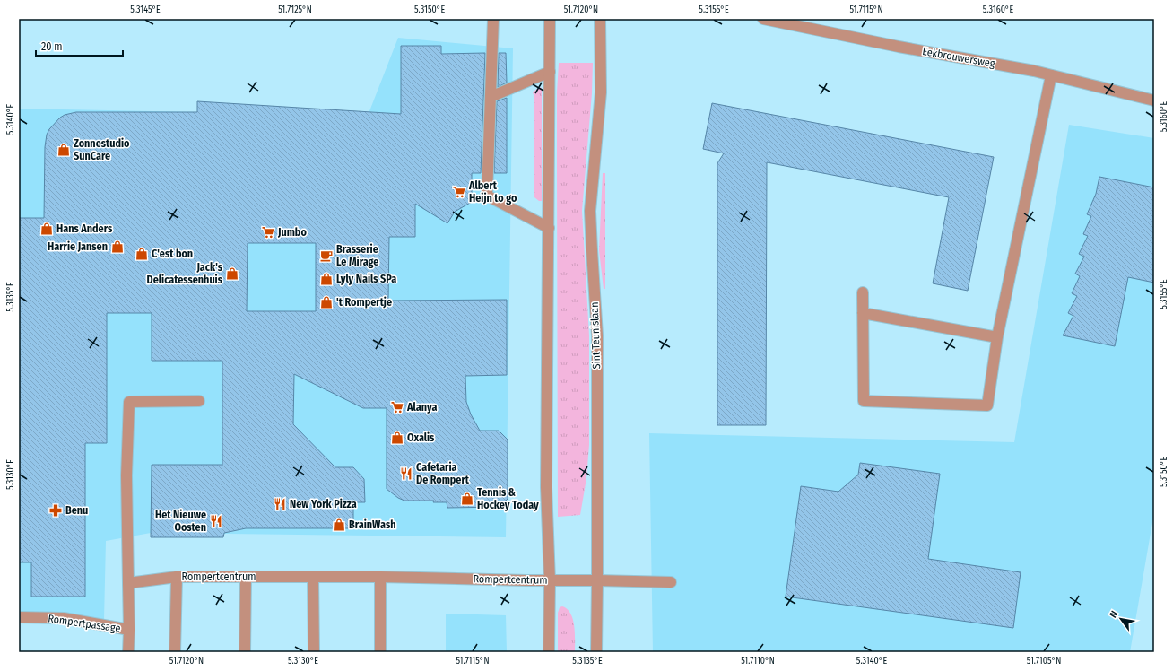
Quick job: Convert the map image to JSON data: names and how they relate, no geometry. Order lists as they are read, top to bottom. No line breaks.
{"streets":{"street":["Eekbrouwersweg","Sint Teunislaan","Rompertcentrum","Rompertpassage"]},"crossings":[["Sint Teunislaan","Rompertcentrum"]],"places":{"shop":["Zonnestudio SunCare","Hans Anders","Harrie Jansen","C'est bon","Jack's Delicatessenhuis","Lyly Nails SPa","'t Rompertje","Oxalis","Tennis & Hockey Today","BrainWash"],"supermarket":["Albert Heijn to go","Jumbo","Alanya"],"cafe":["Brasserie Le Mirage"],"restaurant":["Cafetaria De Rompert","New York Pizza","Het Nieuwe Oosten"],"pharmacy":["Benu"]},"scale_bar":"20 m","north":"top left","coordinates":["5.3145°E","51.7125°N","5.3150°E","51.7120°N","5.3155°E","51.7115°N","5.3160°E","5.3140°E","5.3135°E","5.3130°E","51.7110°N","51.7105°N"]}
